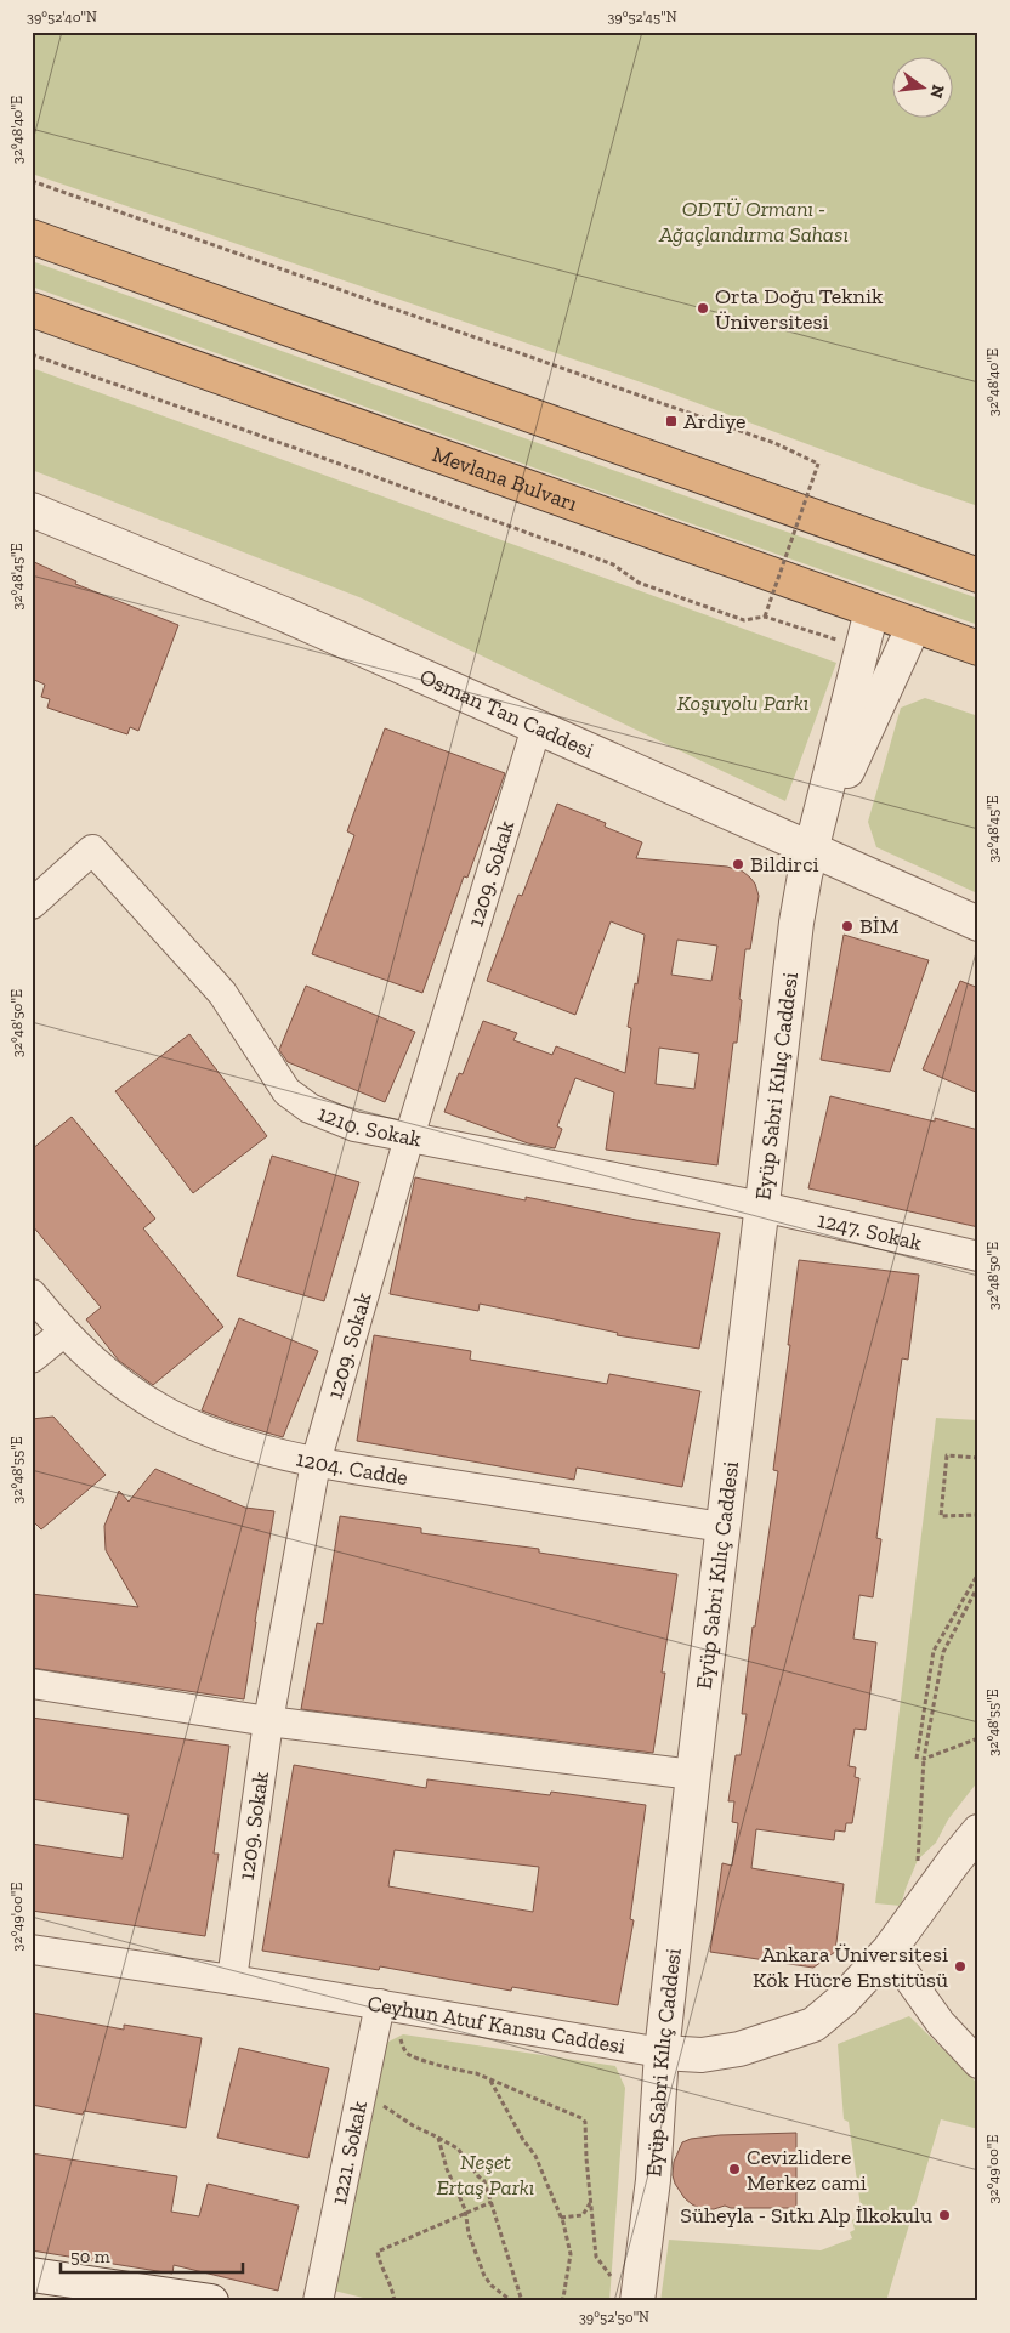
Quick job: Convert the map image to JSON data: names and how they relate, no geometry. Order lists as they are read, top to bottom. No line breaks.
{"streets":{"highway":["Mevlana Bulvarı"],"street":["Osman Tan Caddesi","1209. Sokak","Eyüp Sabri Kılıç Caddesi","1210. Sokak","1247. Sokak","1204. Cadde","Ceyhun Atuf Kansu Caddesi","1221. Sokak"]},"crossings":[["Mevlana Bulvarı","Eyüp Sabri Kılıç Caddesi"],["Osman Tan Caddesi","1209. Sokak"],["Osman Tan Caddesi","Eyüp Sabri Kılıç Caddesi"],["1209. Sokak","1210. Sokak"],["1209. Sokak","1204. Cadde"],["1209. Sokak","Ceyhun Atuf Kansu Caddesi"],["Eyüp Sabri Kılıç Caddesi","1210. Sokak"],["Eyüp Sabri Kılıç Caddesi","1247. Sokak"],["Eyüp Sabri Kılıç Caddesi","1204. Cadde"],["Eyüp Sabri Kılıç Caddesi","Ceyhun Atuf Kansu Caddesi"],["1210. Sokak","1247. Sokak"],["Ceyhun Atuf Kansu Caddesi","1221. Sokak"]],"parks":["ODTÜ Ormanı - Ağaçlandırma Sahası","Koşuyolu Parkı","Neşet Ertaş Parkı"],"places":{"other":["Orta Doğu Teknik Üniversitesi","Bildirci","BİM","Ankara Üniversitesi Kök Hücre Enstitüsü","Cevizlidere Merkez cami","Süheyla - Sıtkı Alp İlkokulu"],"transit":["Ardiye"]},"scale_bar":"50 m","north":"right","coordinates":["39°52'40\"N","39°52'45\"N","32°48'40\"E","32°48'45\"E","32°48'50\"E","32°48'55\"E","32°49'00\"E","39°52'50\"N"]}
